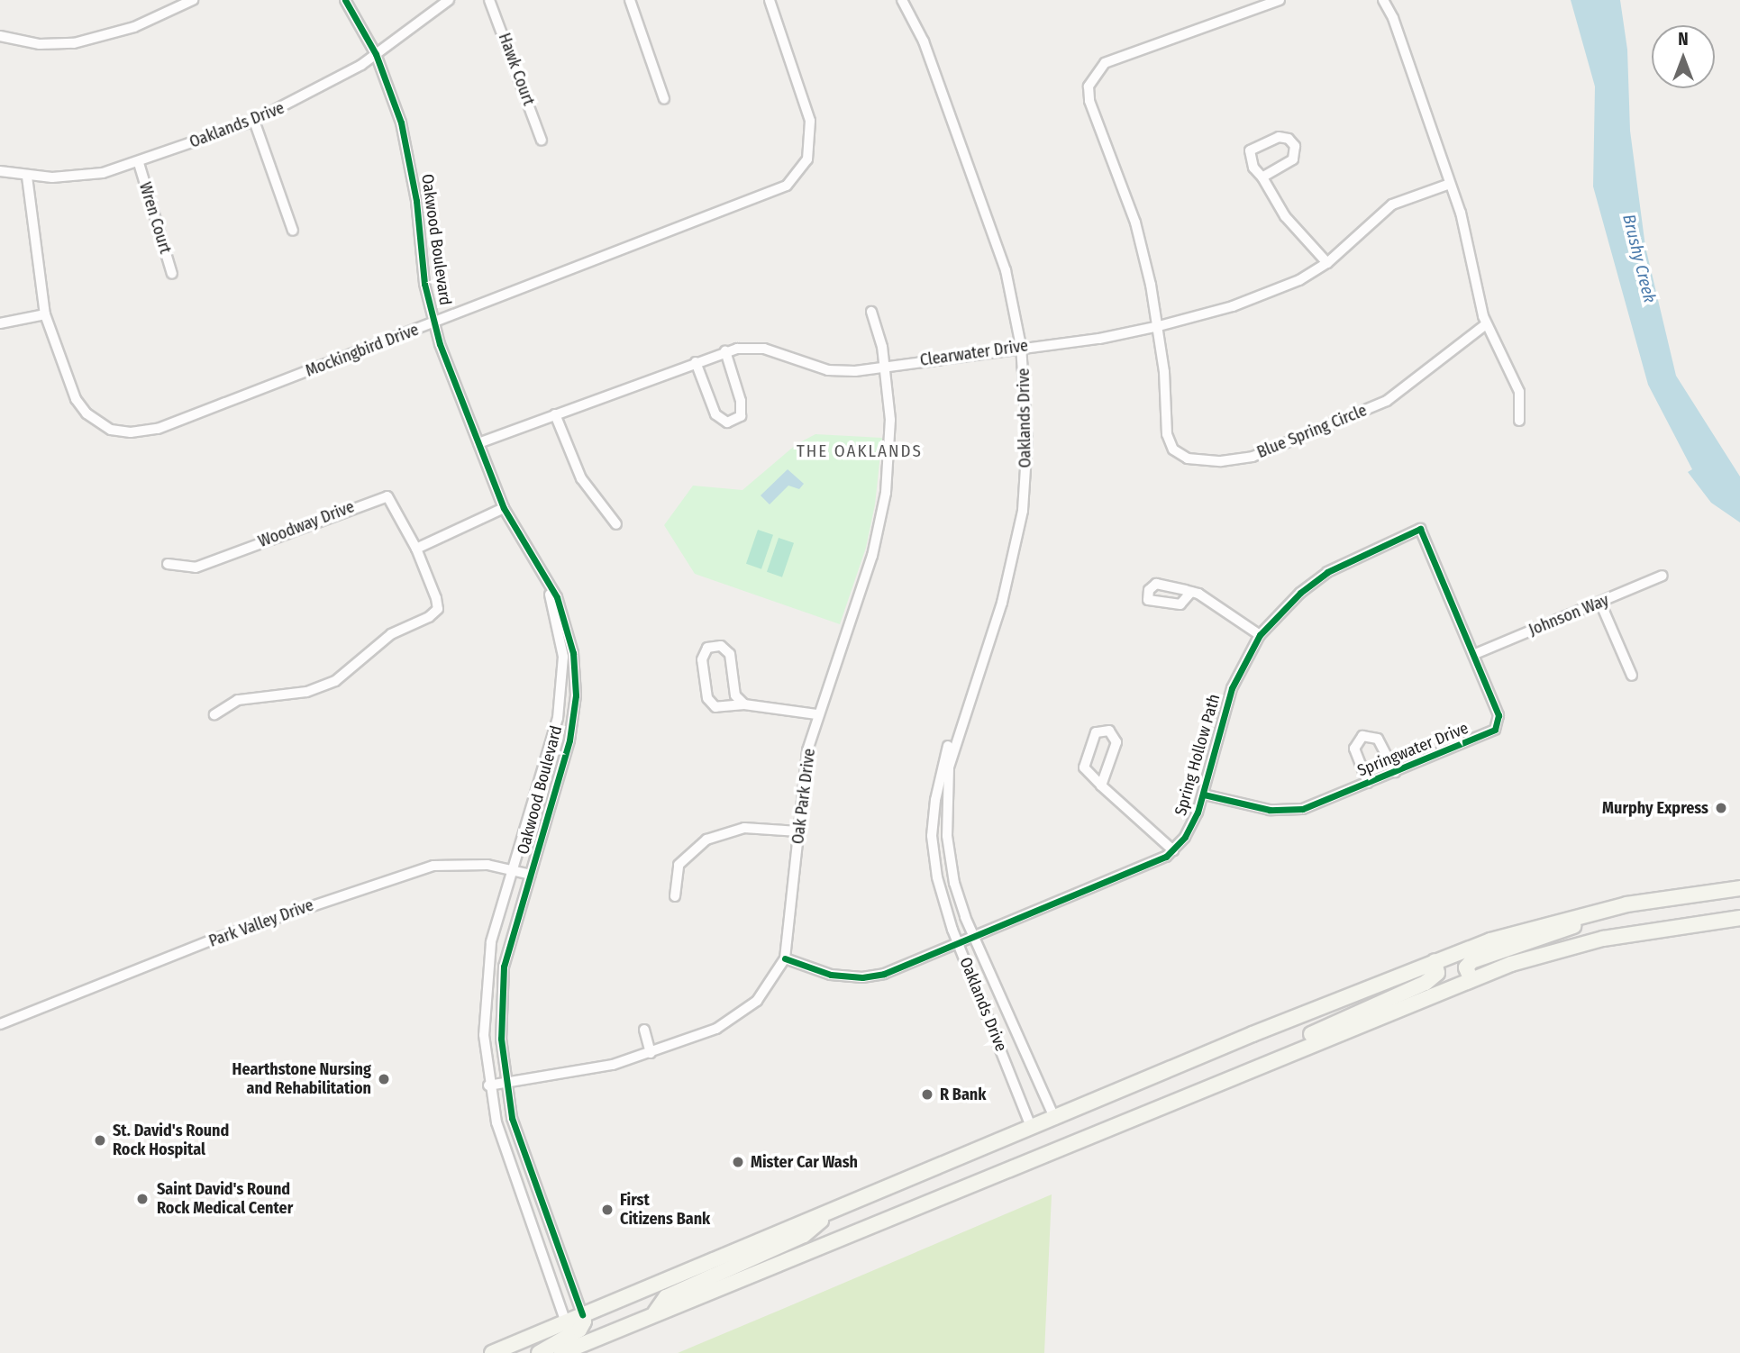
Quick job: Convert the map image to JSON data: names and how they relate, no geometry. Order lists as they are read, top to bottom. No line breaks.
{"streets":{"street":["Hawk Court","Oaklands Drive","Wren Court","Oakwood Boulevard","Mockingbird Drive","Clearwater Drive","Blue Spring Circle","Woodway Drive","Johnson Way","Springwater Drive","Spring Hollow Path","Oak Park Drive","Park Valley Drive"]},"crossings":[["Oaklands Drive","Wren Court"],["Oaklands Drive","Oakwood Boulevard"],["Oaklands Drive","Mockingbird Drive"],["Oaklands Drive","Clearwater Drive"],["Oaklands Drive","Spring Hollow Path"],["Oakwood Boulevard","Mockingbird Drive"],["Oakwood Boulevard","Clearwater Drive"],["Oakwood Boulevard","Oak Park Drive"],["Oakwood Boulevard","Park Valley Drive"],["Clearwater Drive","Blue Spring Circle"],["Clearwater Drive","Oak Park Drive"],["Johnson Way","Springwater Drive"],["Springwater Drive","Spring Hollow Path"],["Spring Hollow Path","Oak Park Drive"]],"districts":["THE OAKLANDS"],"water":["Brushy Creek"],"places":["Murphy Express","Hearthstone Nursing and Rehabilitation","R Bank","St. David's Round Rock Hospital","Mister Car Wash","Saint David's Round Rock Medical Center","First Citizens Bank"],"north":"top"}
